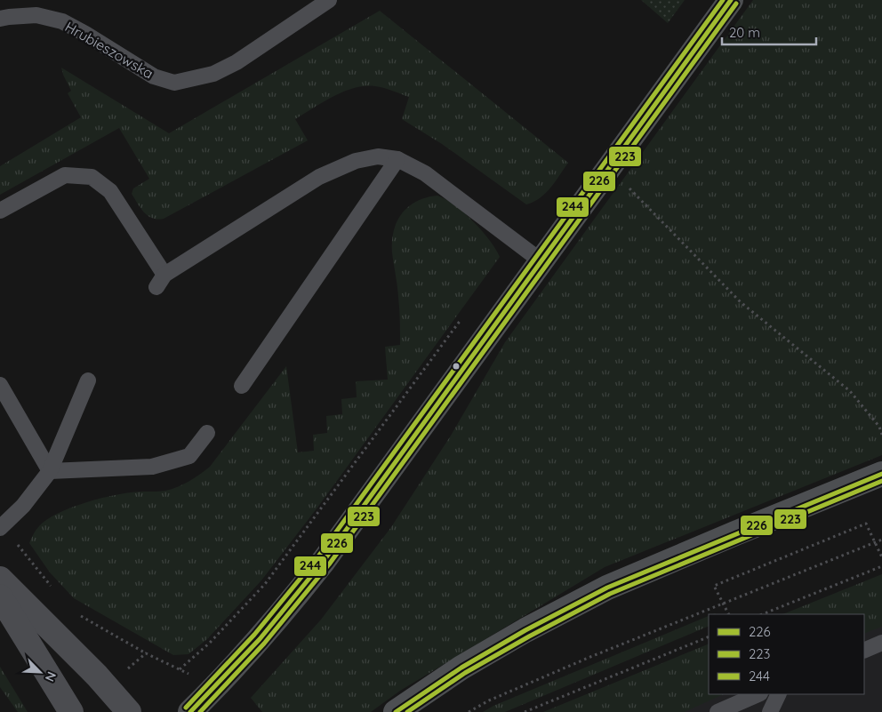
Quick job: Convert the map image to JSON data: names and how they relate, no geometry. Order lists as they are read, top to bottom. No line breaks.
{"streets":{"lane":["Hrubieszowska"]},"lines":["transit line 226","transit line 244","transit line 223"],"legend":["226","223","244"],"scale_bar":"20 m","north":"bottom right"}
